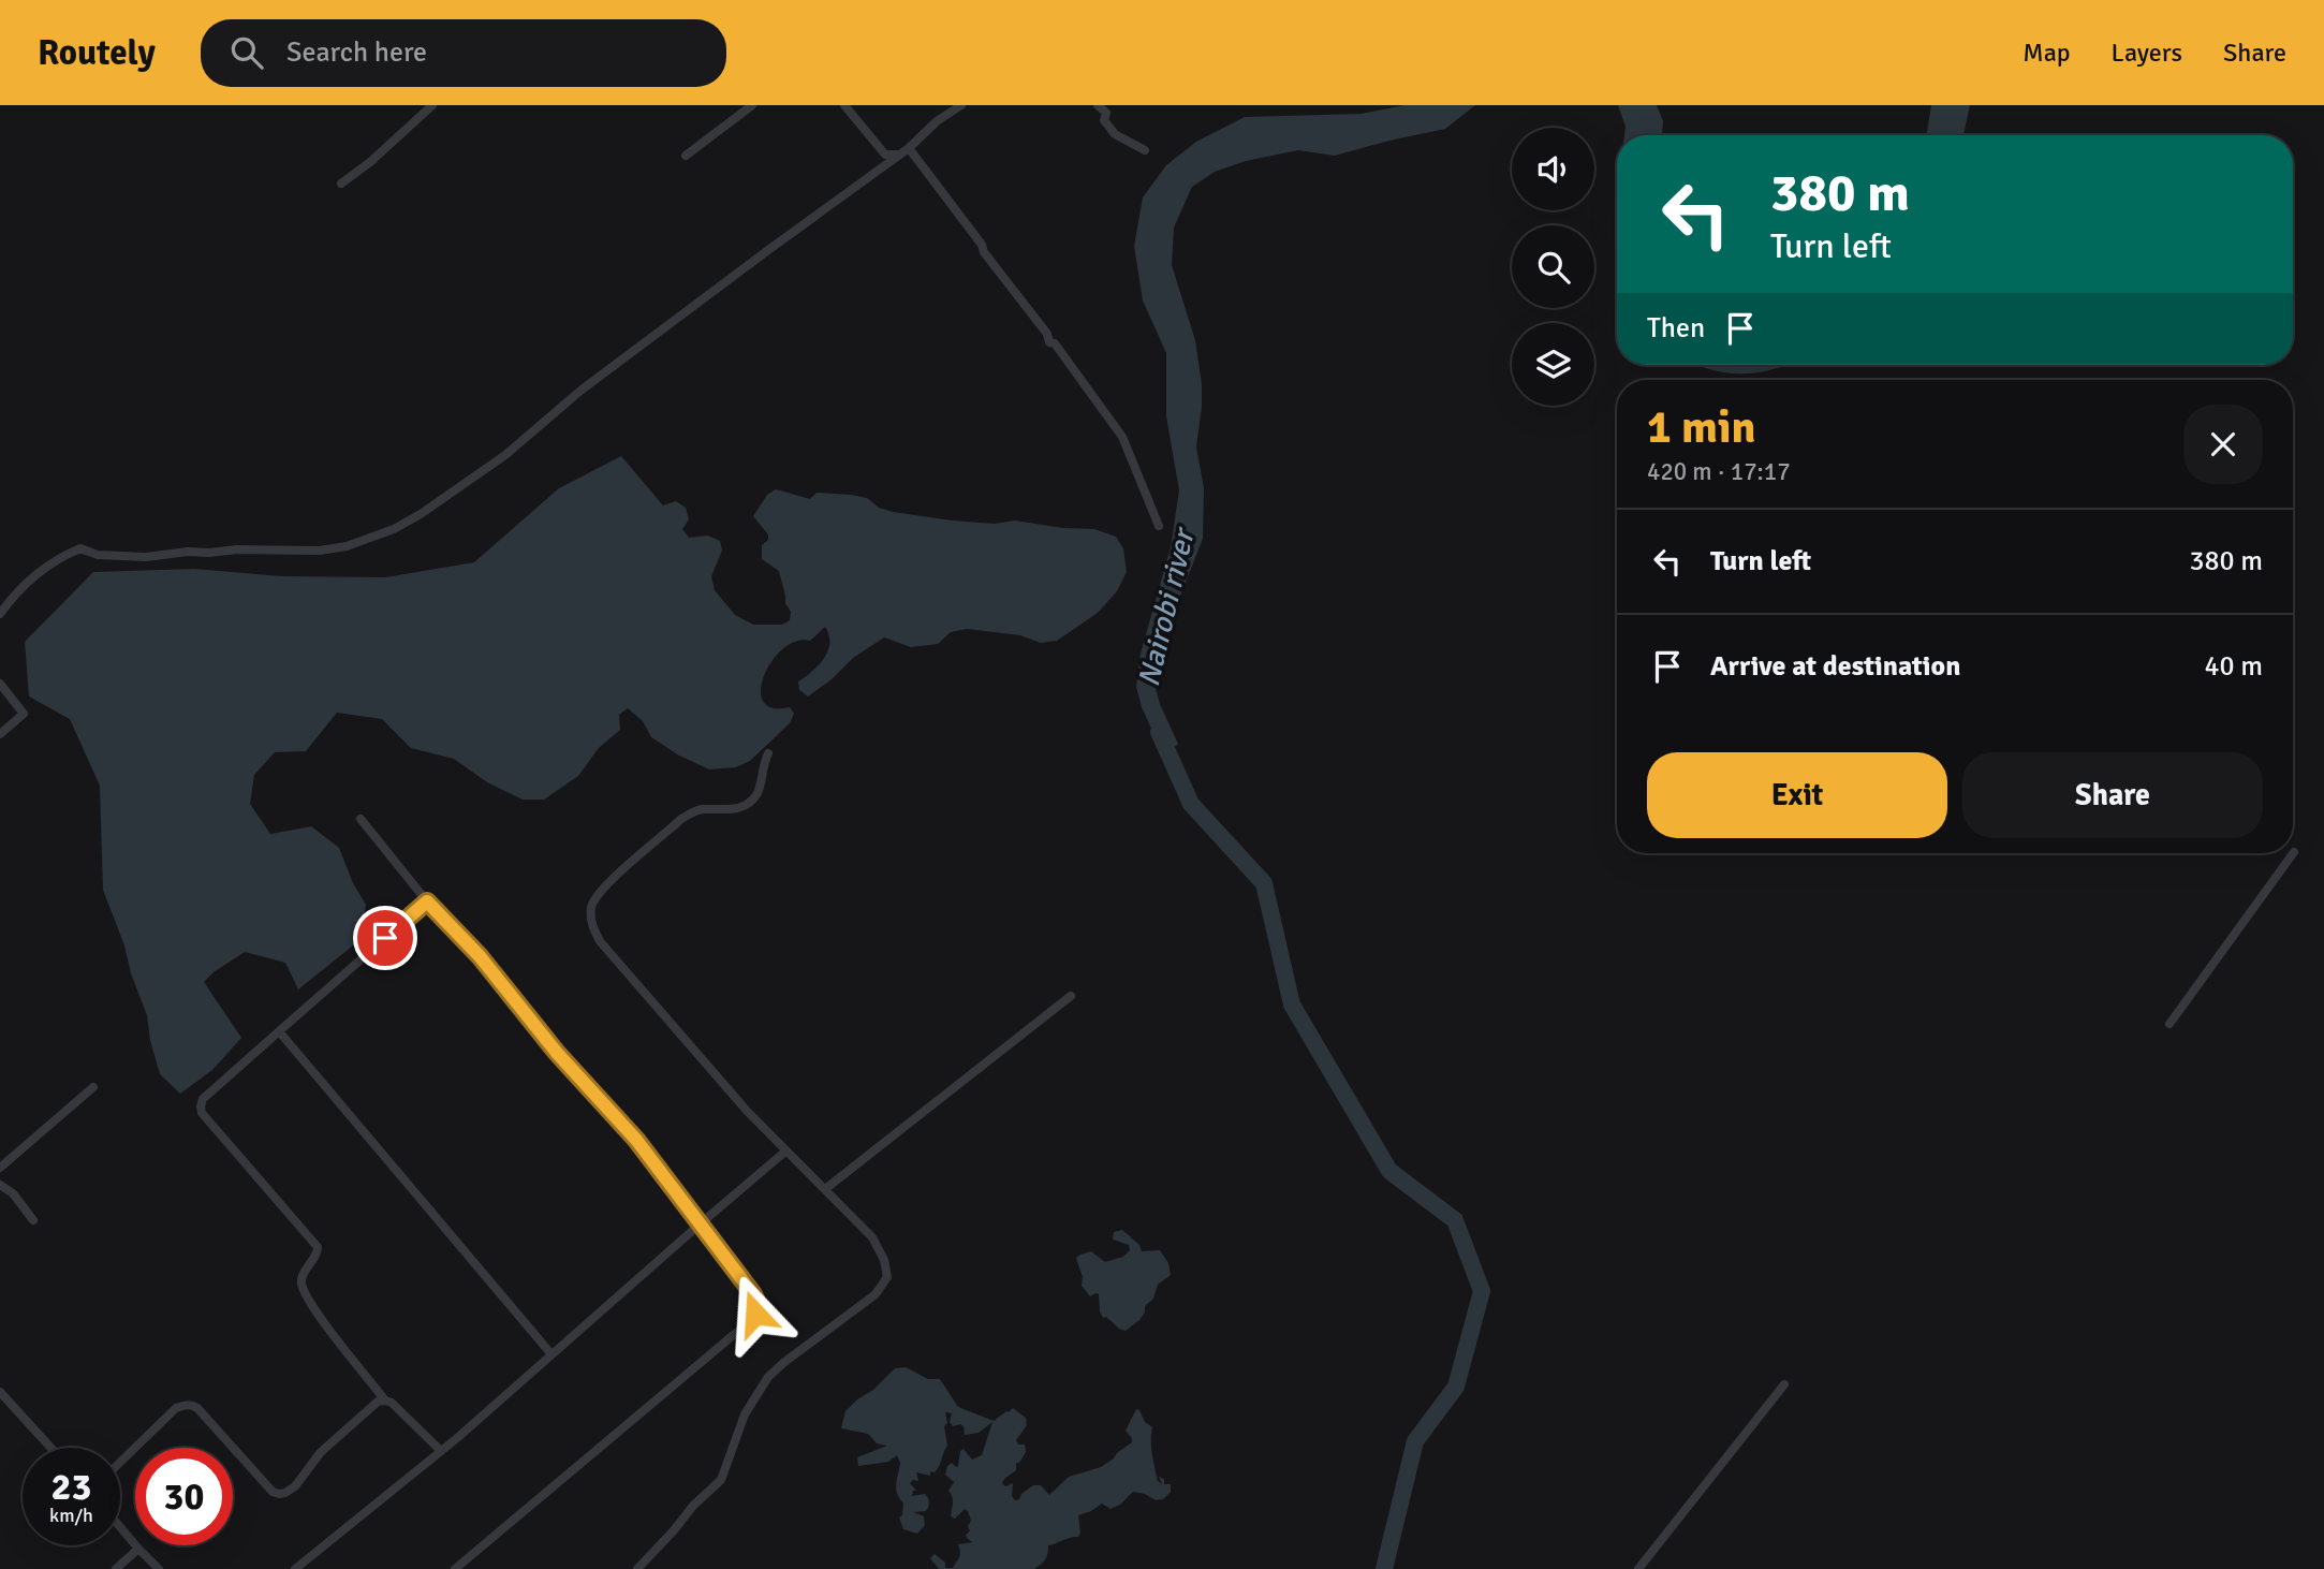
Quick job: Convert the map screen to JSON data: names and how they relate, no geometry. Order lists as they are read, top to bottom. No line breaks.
{"water":["Nairobi river"],"page":{"header":"Routely","search":"Search here","nav":["Map","Layers","Share"],"turn":["380 m","Turn left"],"then":"Then","heading":["1 min","420 m · 17:17"],"list":[{"name":"Turn left","value":"380 m"},{"name":"Arrive at destination","value":"40 m"}],"buttons":["Exit","Share"],"speed":"23 km/h","limit":"30"}}
